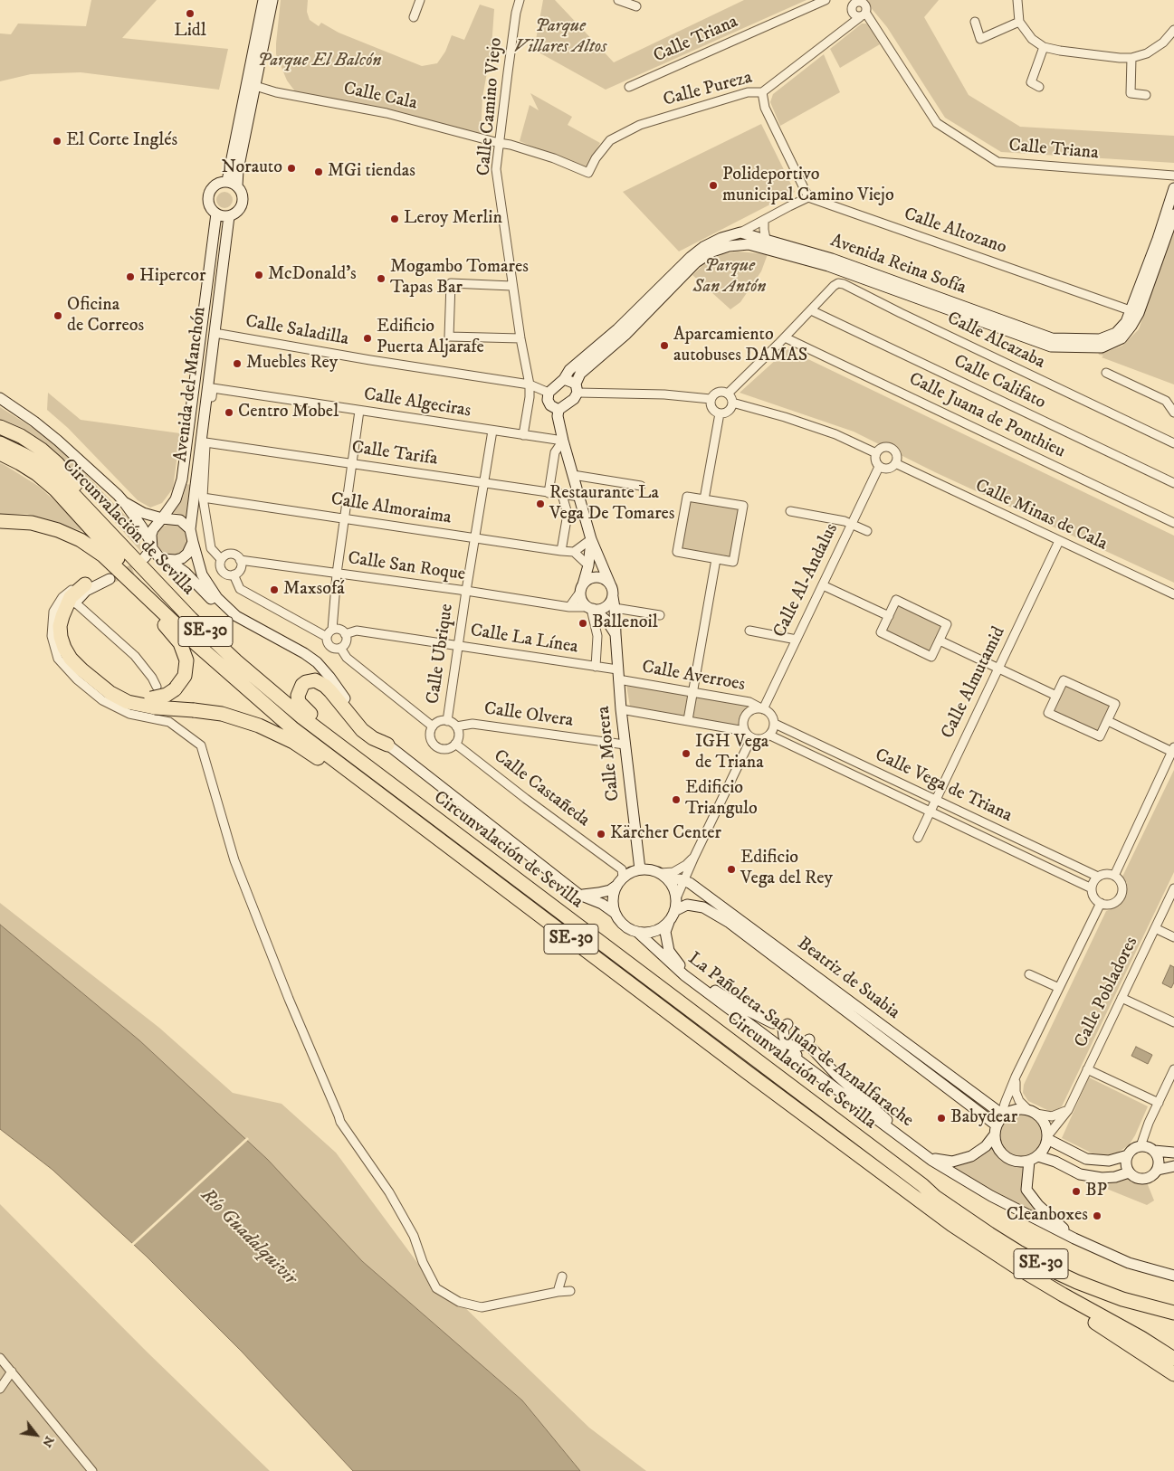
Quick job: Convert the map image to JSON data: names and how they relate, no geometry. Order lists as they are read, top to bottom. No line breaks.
{"streets":{"highway":["Circunvalación de Sevilla","SE-30"],"main road":["Avenida Reina Sofía","Avenida del Manchón","Calle Morera","Beatriz de Suabia","La Pañoleta-San Juan de Aznalfarache"],"street":["Calle Triana","Calle Pureza","Calle Cala","Calle Camino Viejo","Calle Altozano","Calle Saladilla","Calle Alcazaba","Calle Califato","Calle Algeciras","Calle Juana de Ponthieu","Calle Tarifa","Calle Almoraima","Calle Minas de Cala","Calle San Roque","Calle Al-Andalus","Calle La Línea","Calle Ubrique","Calle Averroes","Calle Almutamid","Calle Olvera","Calle Vega de Triana","Calle Castañeda","Calle Pobladores"]},"crossings":[["Calle Triana","Calle Pureza"],["Calle Pureza","Calle Cala"],["Calle Cala","Calle Camino Viejo"],["Calle Camino Viejo","Calle Saladilla"],["Calle Camino Viejo","Calle Algeciras"],["Calle Altozano","Avenida Reina Sofía"],["Avenida Reina Sofía","Calle Morera"],["Calle Saladilla","Avenida del Manchón"],["Calle Alcazaba","Calle Califato"],["Calle Alcazaba","Calle Juana de Ponthieu"],["Avenida del Manchón","Calle Almoraima"],["Calle Algeciras","Calle Tarifa"],["Calle Algeciras","Calle Ubrique"],["Calle Algeciras","Calle Morera"],["Calle Tarifa","Calle Ubrique"],["Calle Tarifa","Calle Morera"],["Calle Almoraima","Calle Ubrique"],["Calle Minas de Cala","Calle Al-Andalus"],["Calle Minas de Cala","Calle Almutamid"],["Calle San Roque","Calle Ubrique"],["Calle San Roque","Calle Morera"],["Calle Al-Andalus","Calle Averroes"],["Calle Al-Andalus","Calle Vega de Triana"],["Calle La Línea","Calle Ubrique"],["Calle La Línea","Calle Averroes"],["Calle La Línea","Calle Morera"],["Calle Ubrique","Calle Olvera"],["Calle Ubrique","Calle Castañeda"],["Calle Averroes","Calle Morera"],["Calle Averroes","Calle Vega de Triana"],["Calle Almutamid","Calle Vega de Triana"],["Calle Olvera","Calle Morera"],["Calle Olvera","Calle Castañeda"],["Calle Morera","Calle Castañeda"],["Calle Morera","Beatriz de Suabia"],["Calle Morera","La Pañoleta-San Juan de Aznalfarache"],["Calle Castañeda","Beatriz de Suabia"],["Calle Castañeda","La Pañoleta-San Juan de Aznalfarache"],["Beatriz de Suabia","Calle Pobladores"],["Beatriz de Suabia","La Pañoleta-San Juan de Aznalfarache"]],"water":["Río Guadalquivir"],"parks":["Parque Villares Altos","Parque El Balcón","Parque San Antón"],"places":["Lidl","El Corte Inglés","Norauto","MGi tiendas","Polideportivo municipal Camino Viejo","Leroy Merlin","McDonald's","Hipercor","Mogambo Tomares Tapas Bar","Oficina de Correos","Edificio Puerta Aljarafe","Aparcamiento autobuses DAMAS","Muebles Rey","Centro Mobel","Restaurante La Vega De Tomares","Maxsofá","Ballenoil","IGH Vega de Triana","Edificio Triangulo","Kärcher Center","Edificio Vega del Rey","Babydear","BP","Cleanboxes"],"north":"bottom right"}
